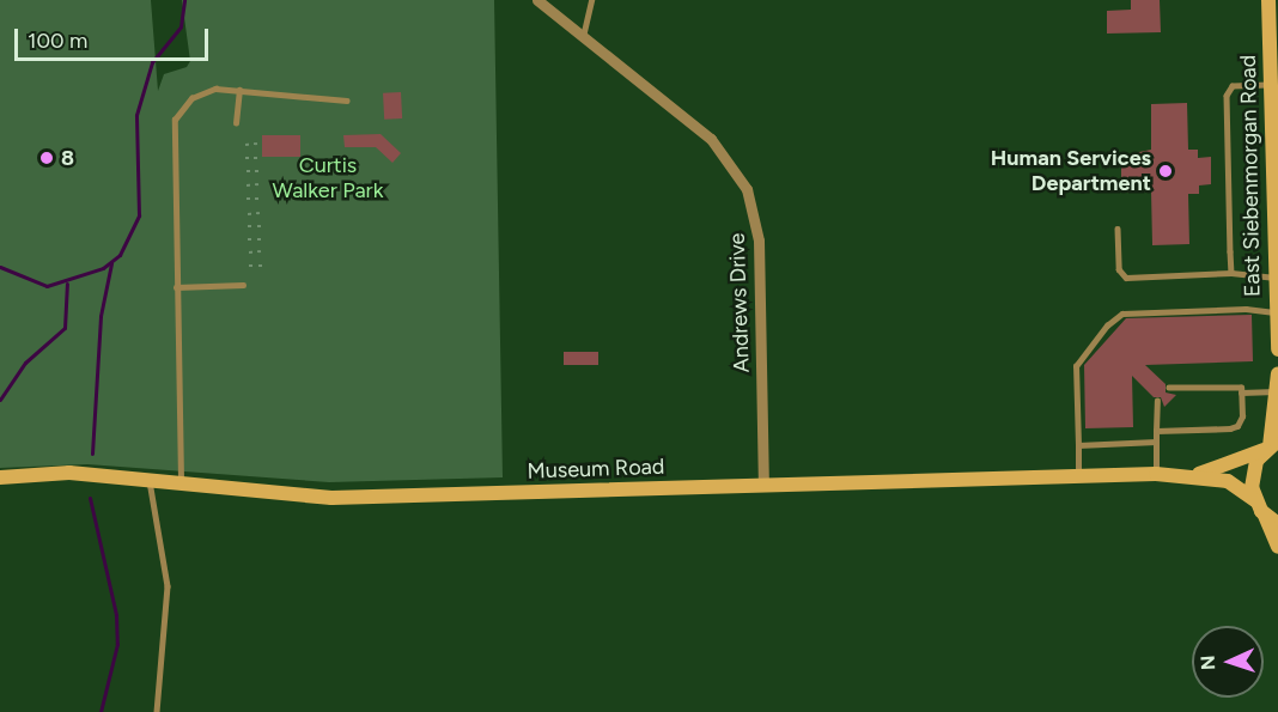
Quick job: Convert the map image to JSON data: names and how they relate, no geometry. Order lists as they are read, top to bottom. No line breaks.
{"streets":{"street":["East Siebenmorgan Road","Andrews Drive","Museum Road"]},"crossings":[["Andrews Drive","Museum Road"]],"parks":["Curtis Walker Park"],"places":["8","Human Services Department"],"scale_bar":"100 m","north":"left"}
